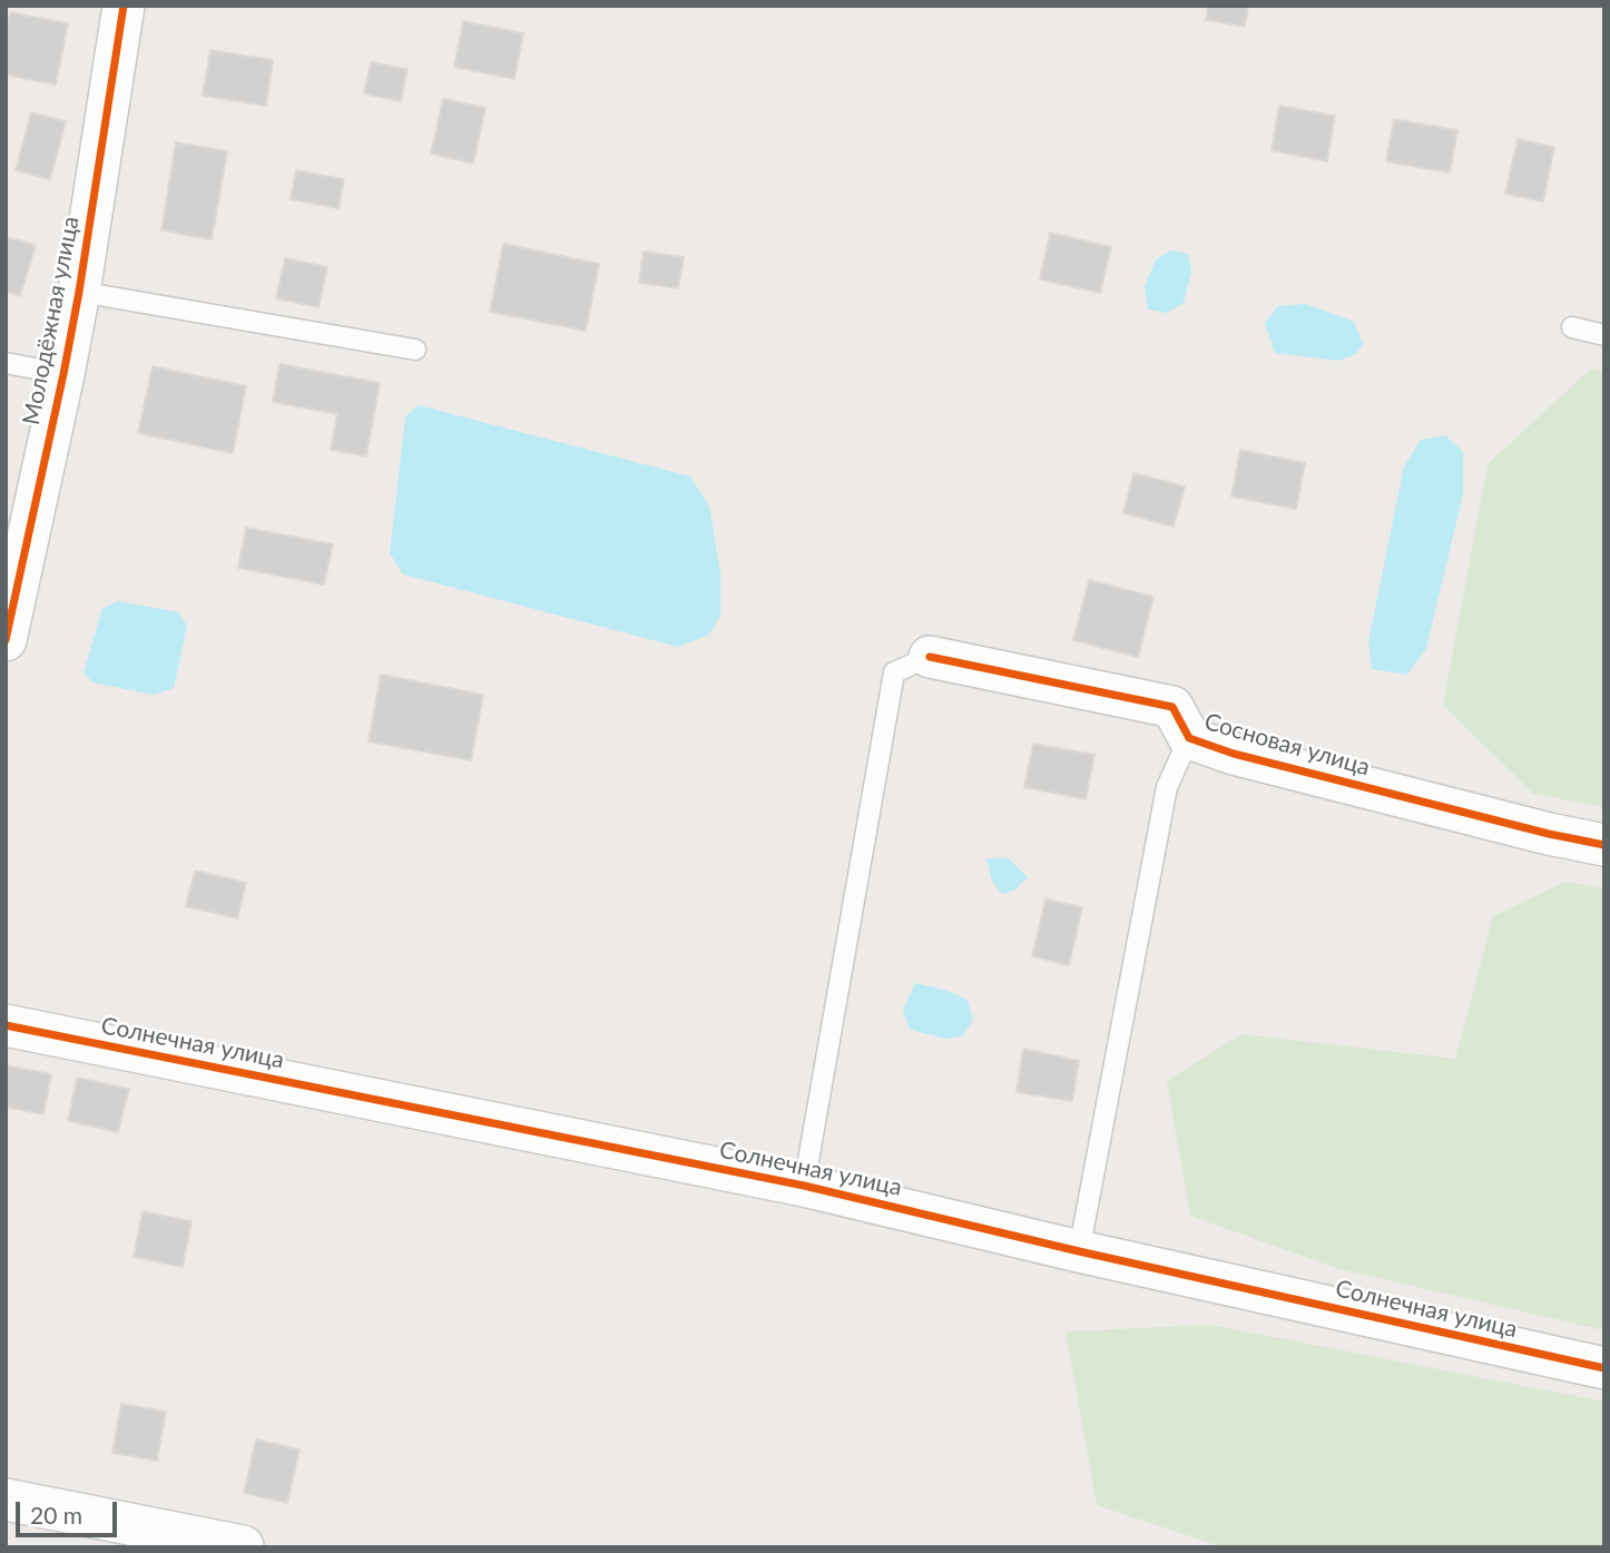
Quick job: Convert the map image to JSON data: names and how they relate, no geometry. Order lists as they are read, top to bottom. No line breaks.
{"streets":{"street":["Молодёжная улица","Сосновая улица","Солнечная улица"]},"crossings":[["Сосновая улица","Солнечная улица"]],"scale_bar":"20 m"}
